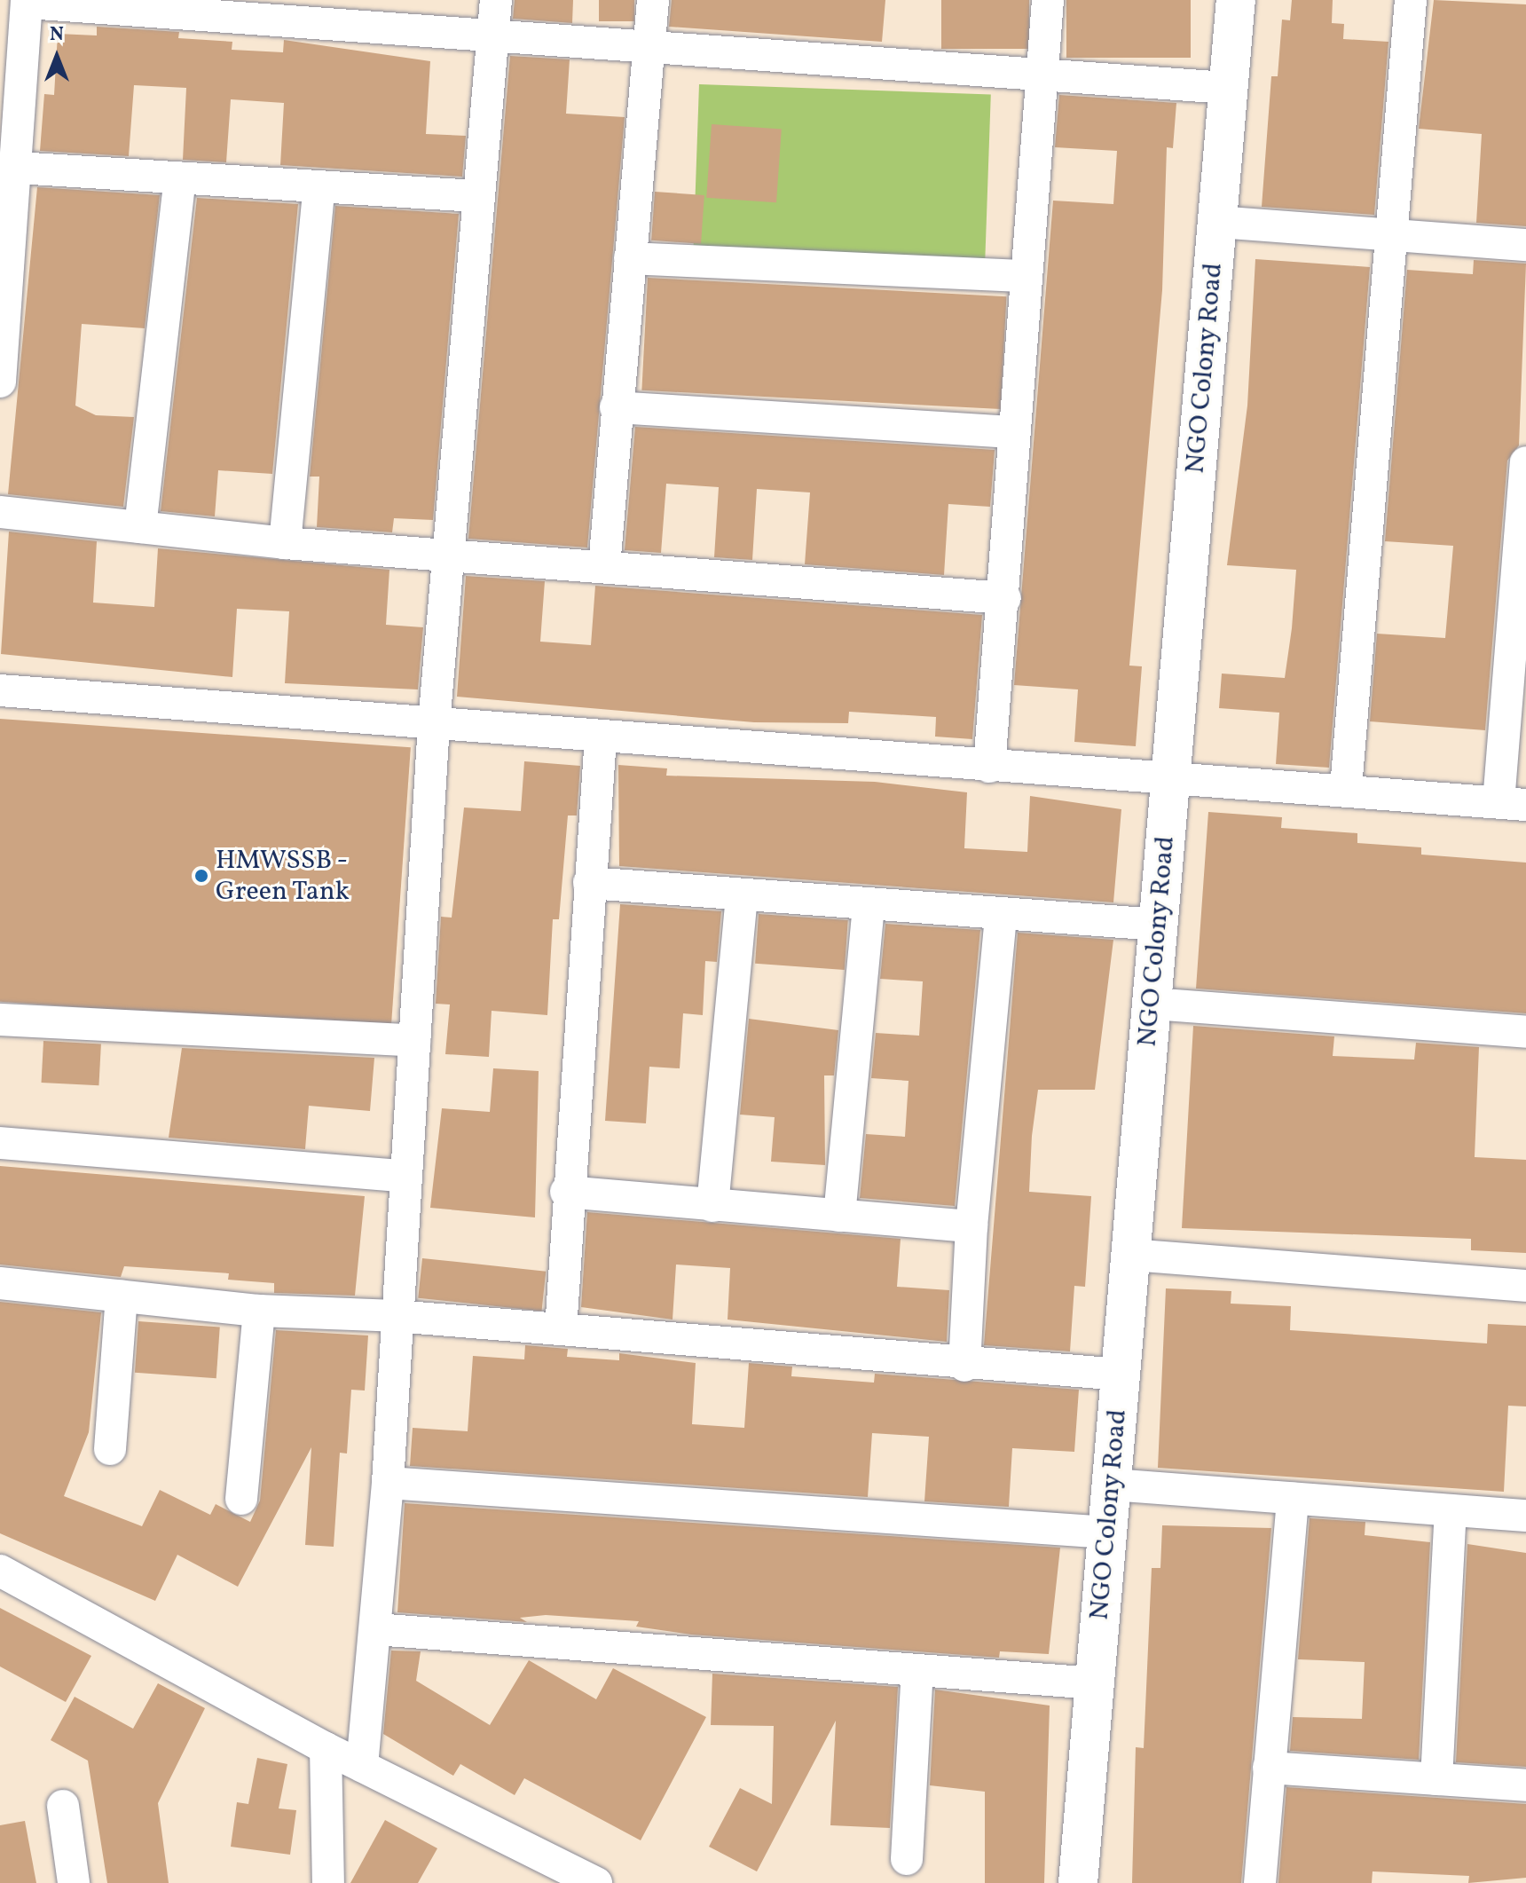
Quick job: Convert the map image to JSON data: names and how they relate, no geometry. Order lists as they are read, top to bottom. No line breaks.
{"streets":{"street":["NGO Colony Road"]},"places":["HMWSSB - Green Tank"],"north":"top"}
